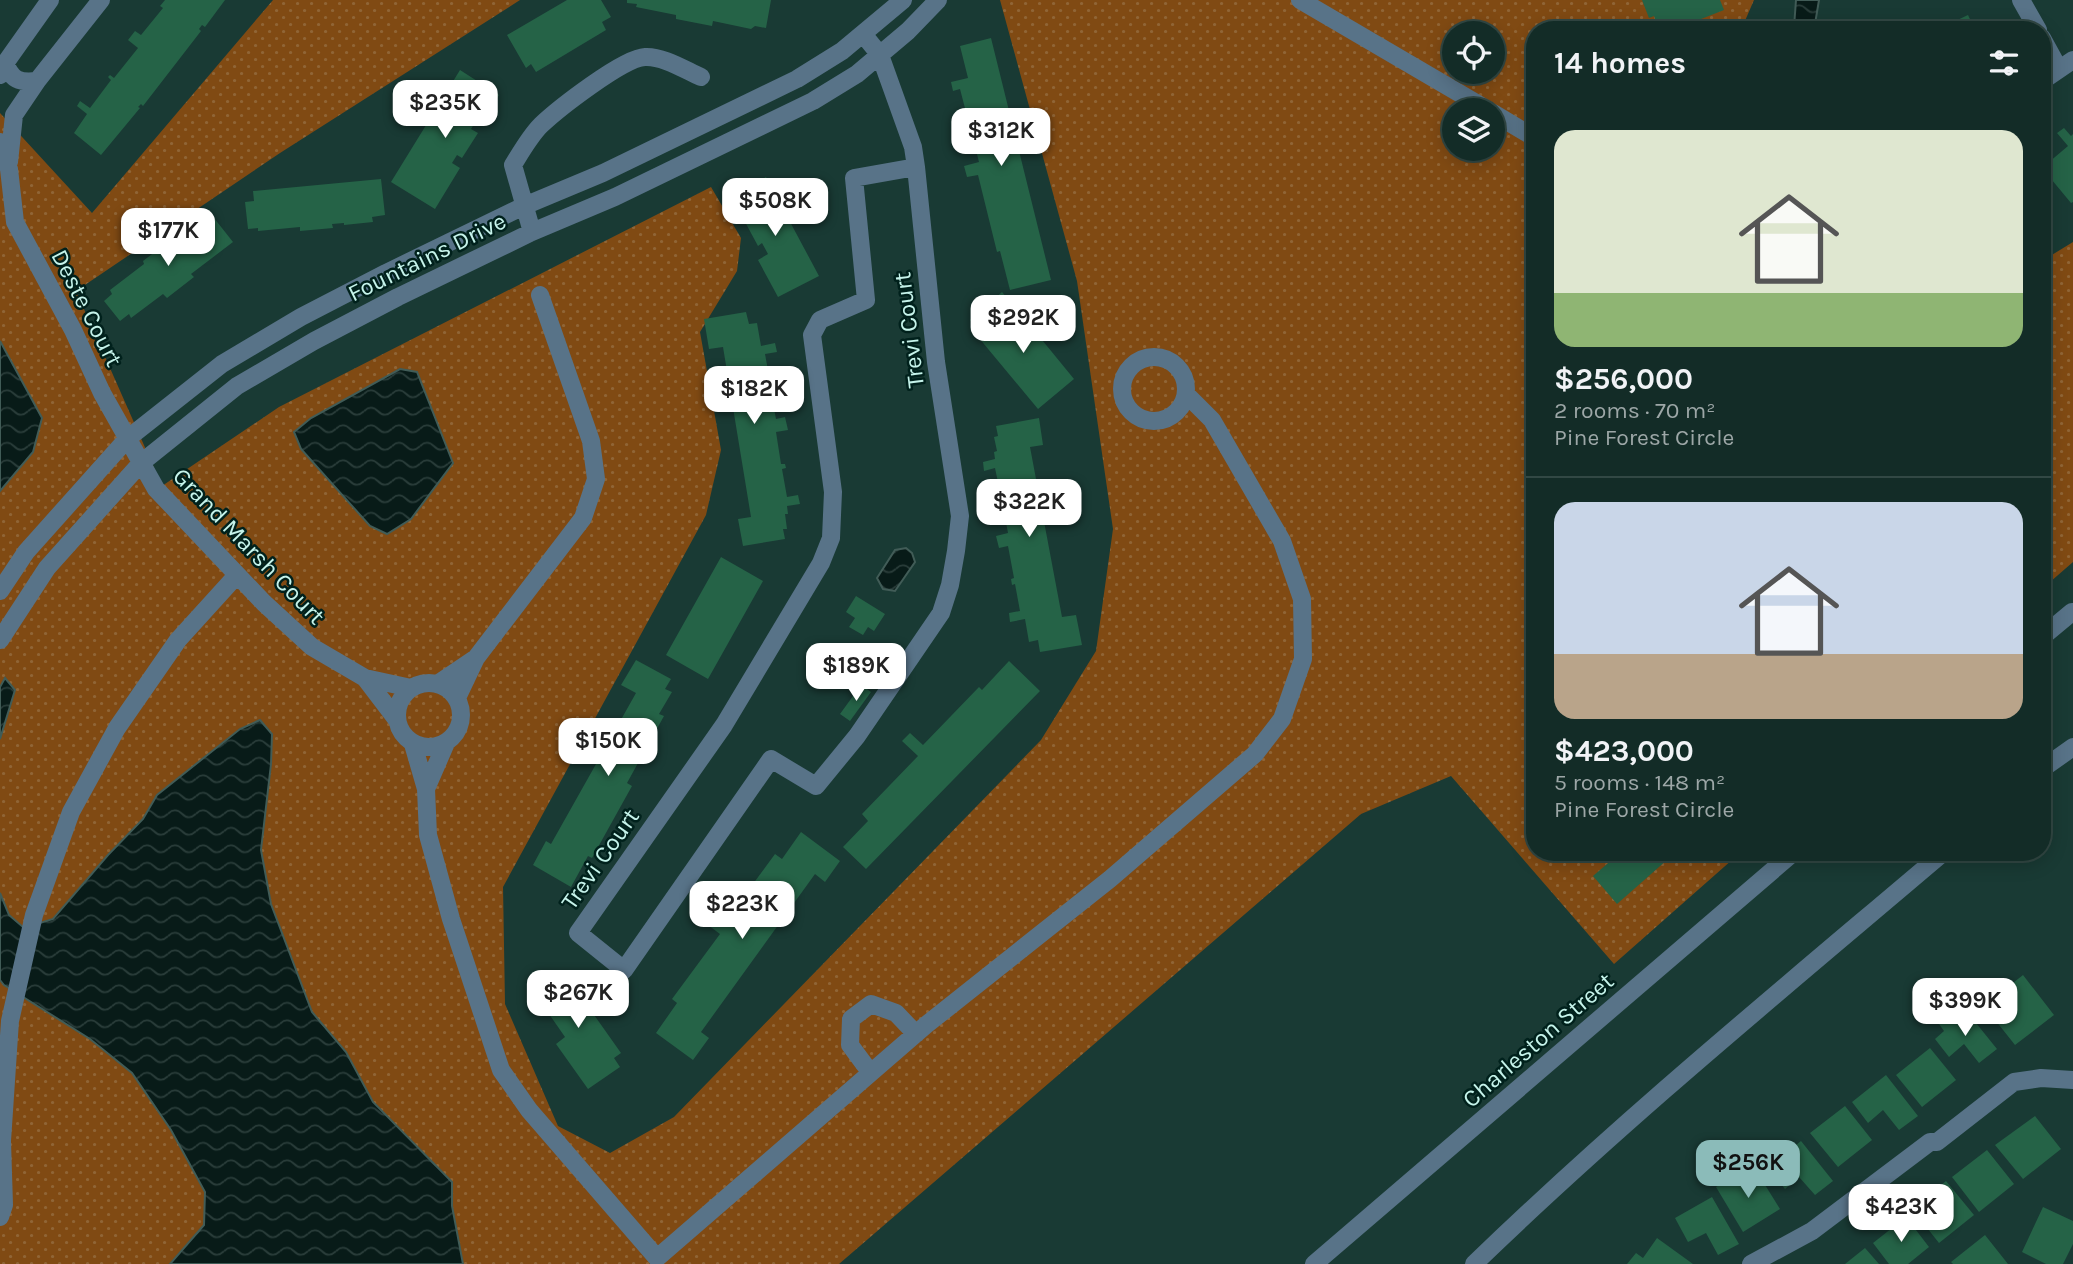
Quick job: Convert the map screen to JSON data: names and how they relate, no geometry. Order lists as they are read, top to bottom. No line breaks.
{"streets":{"street":["Fountains Drive","Deste Court","Trevi Court","Grand Marsh Court","Charleston Street"]},"crossings":[["Fountains Drive","Deste Court"],["Fountains Drive","Trevi Court"],["Fountains Drive","Grand Marsh Court"],["Deste Court","Grand Marsh Court"]],"page":{"heading":"14 homes","price":["$235K","$312K","$508K","$177K","$292K","$182K","$322K","$189K","$150K","$223K","$267K","$399K","$256K","$423K"],"list":[{"name":"$256,000","note":"2 rooms · 70 m² · Pine Forest Circle"},{"name":"$423,000","note":"5 rooms · 148 m² · Pine Forest Circle"}]}}
